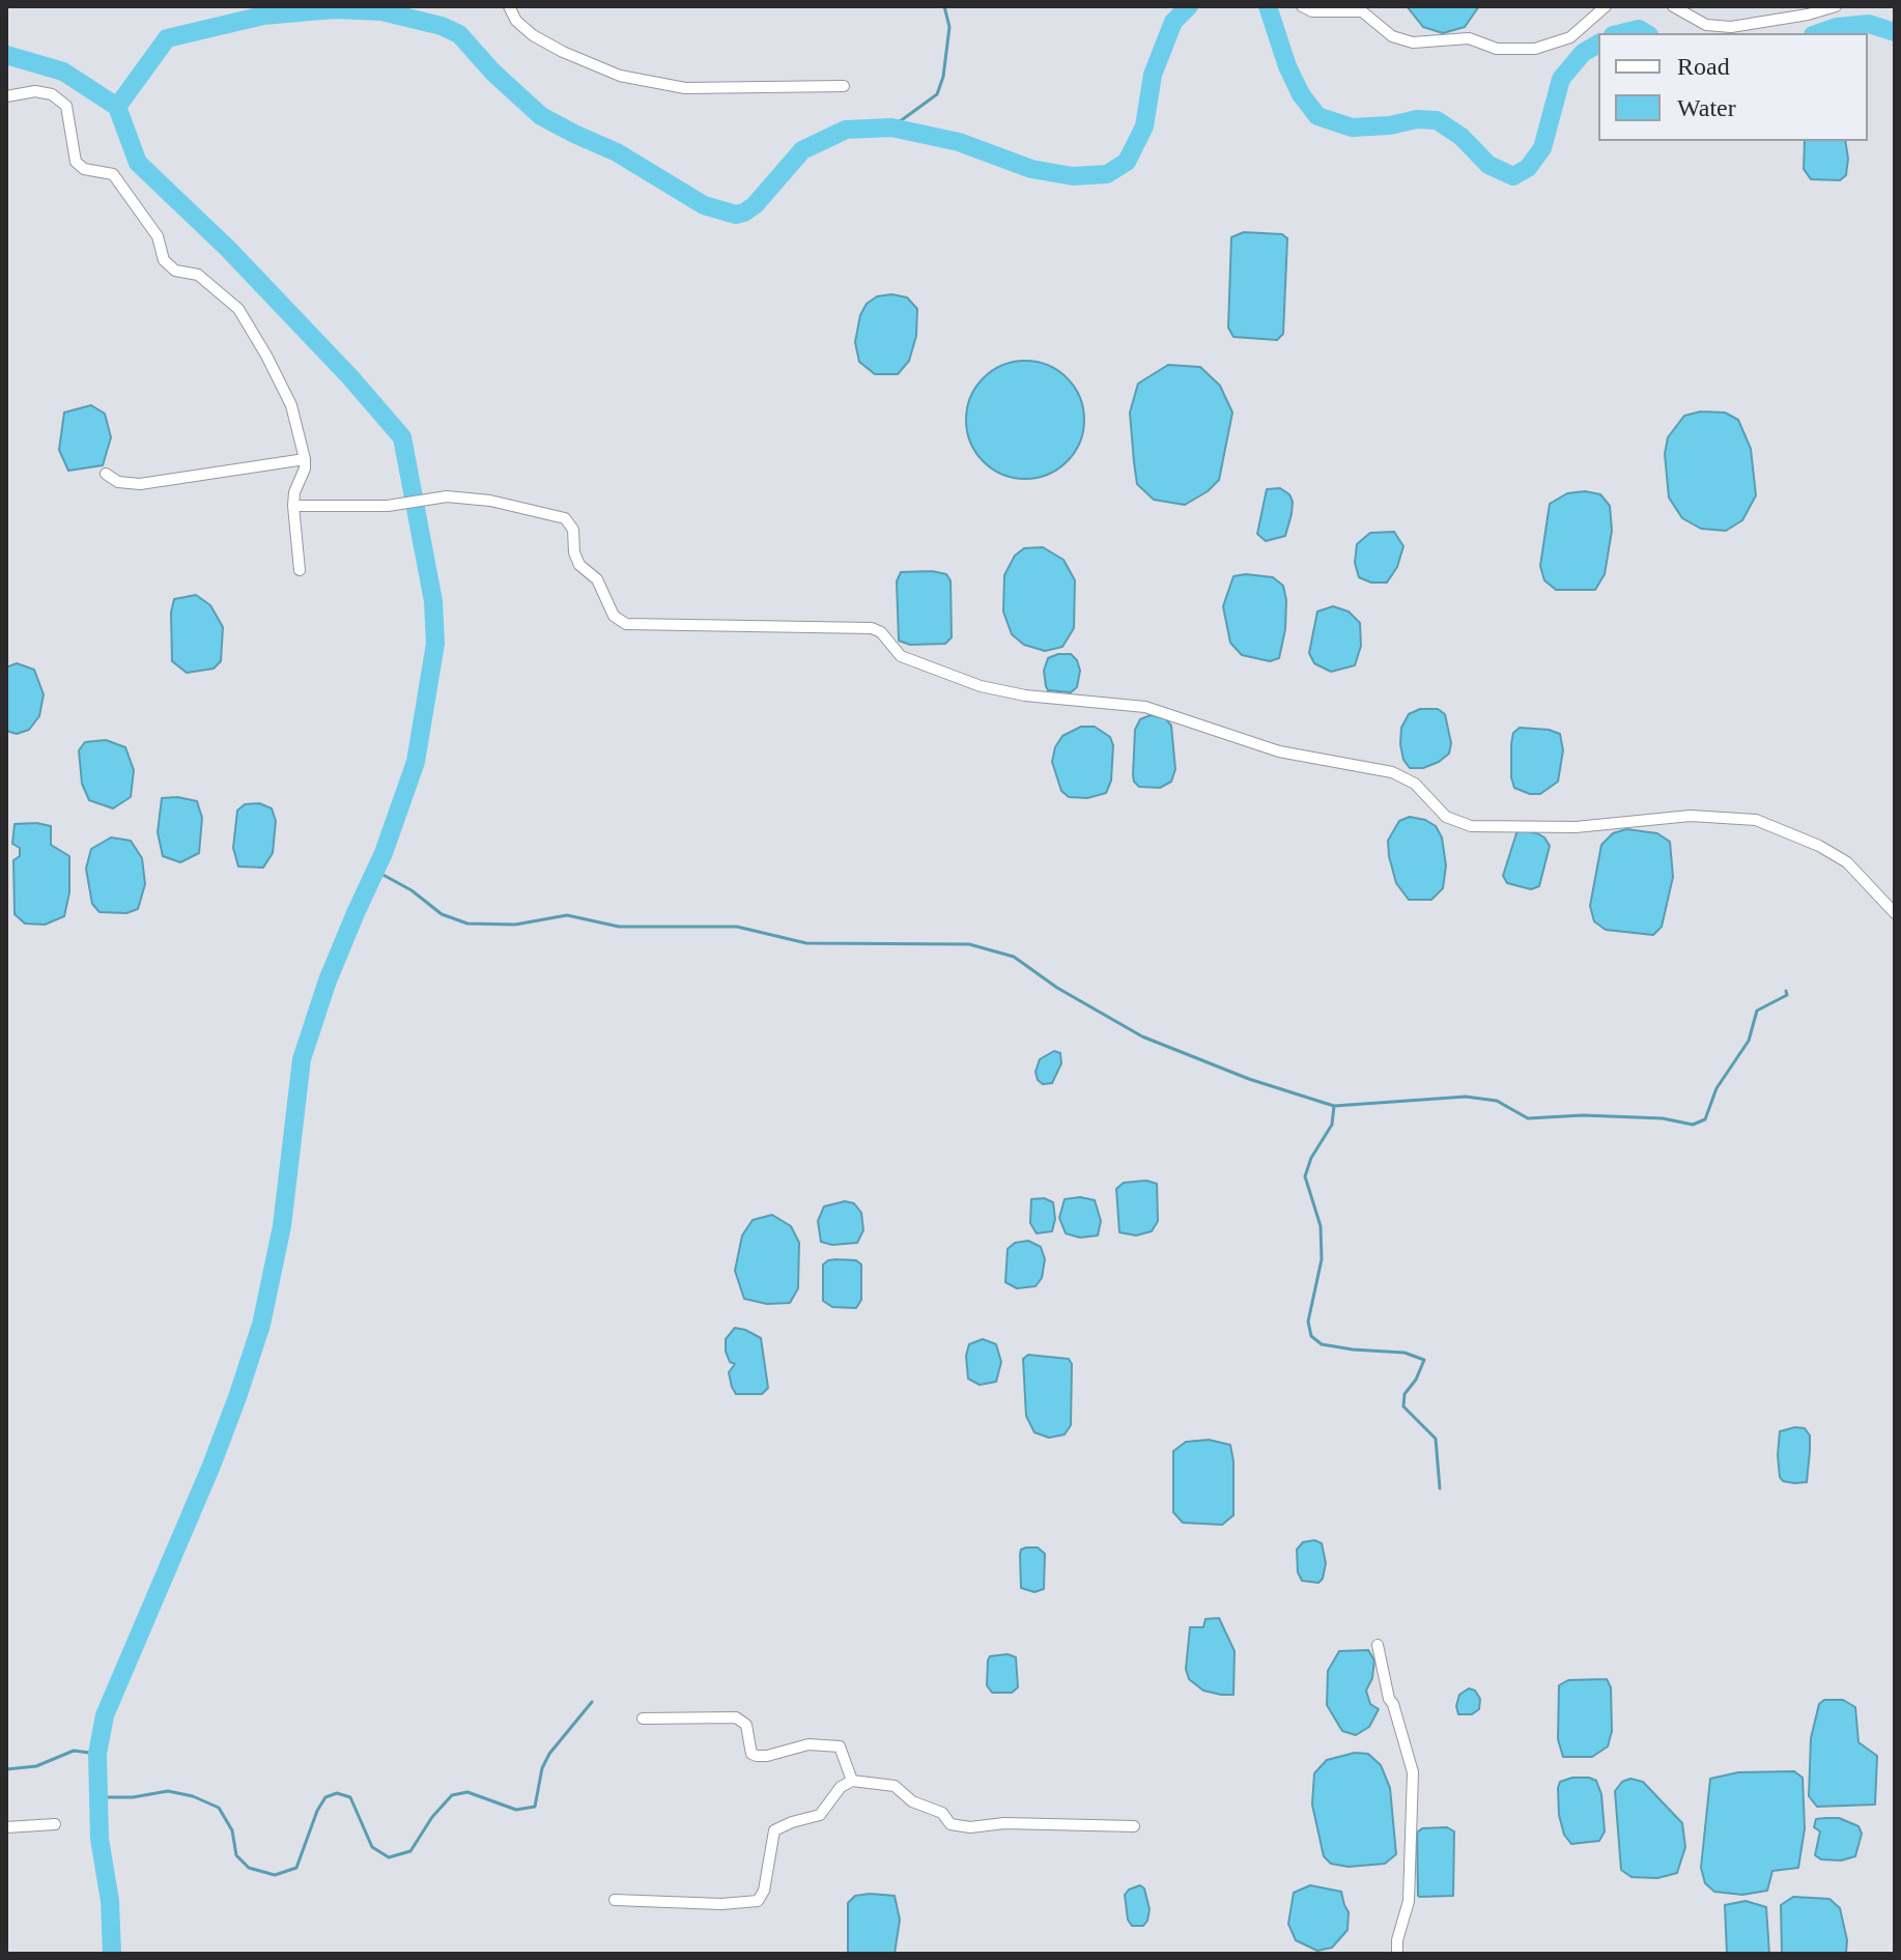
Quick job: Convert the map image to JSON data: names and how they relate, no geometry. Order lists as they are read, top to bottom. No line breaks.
{"legend":["Road","Water"]}
